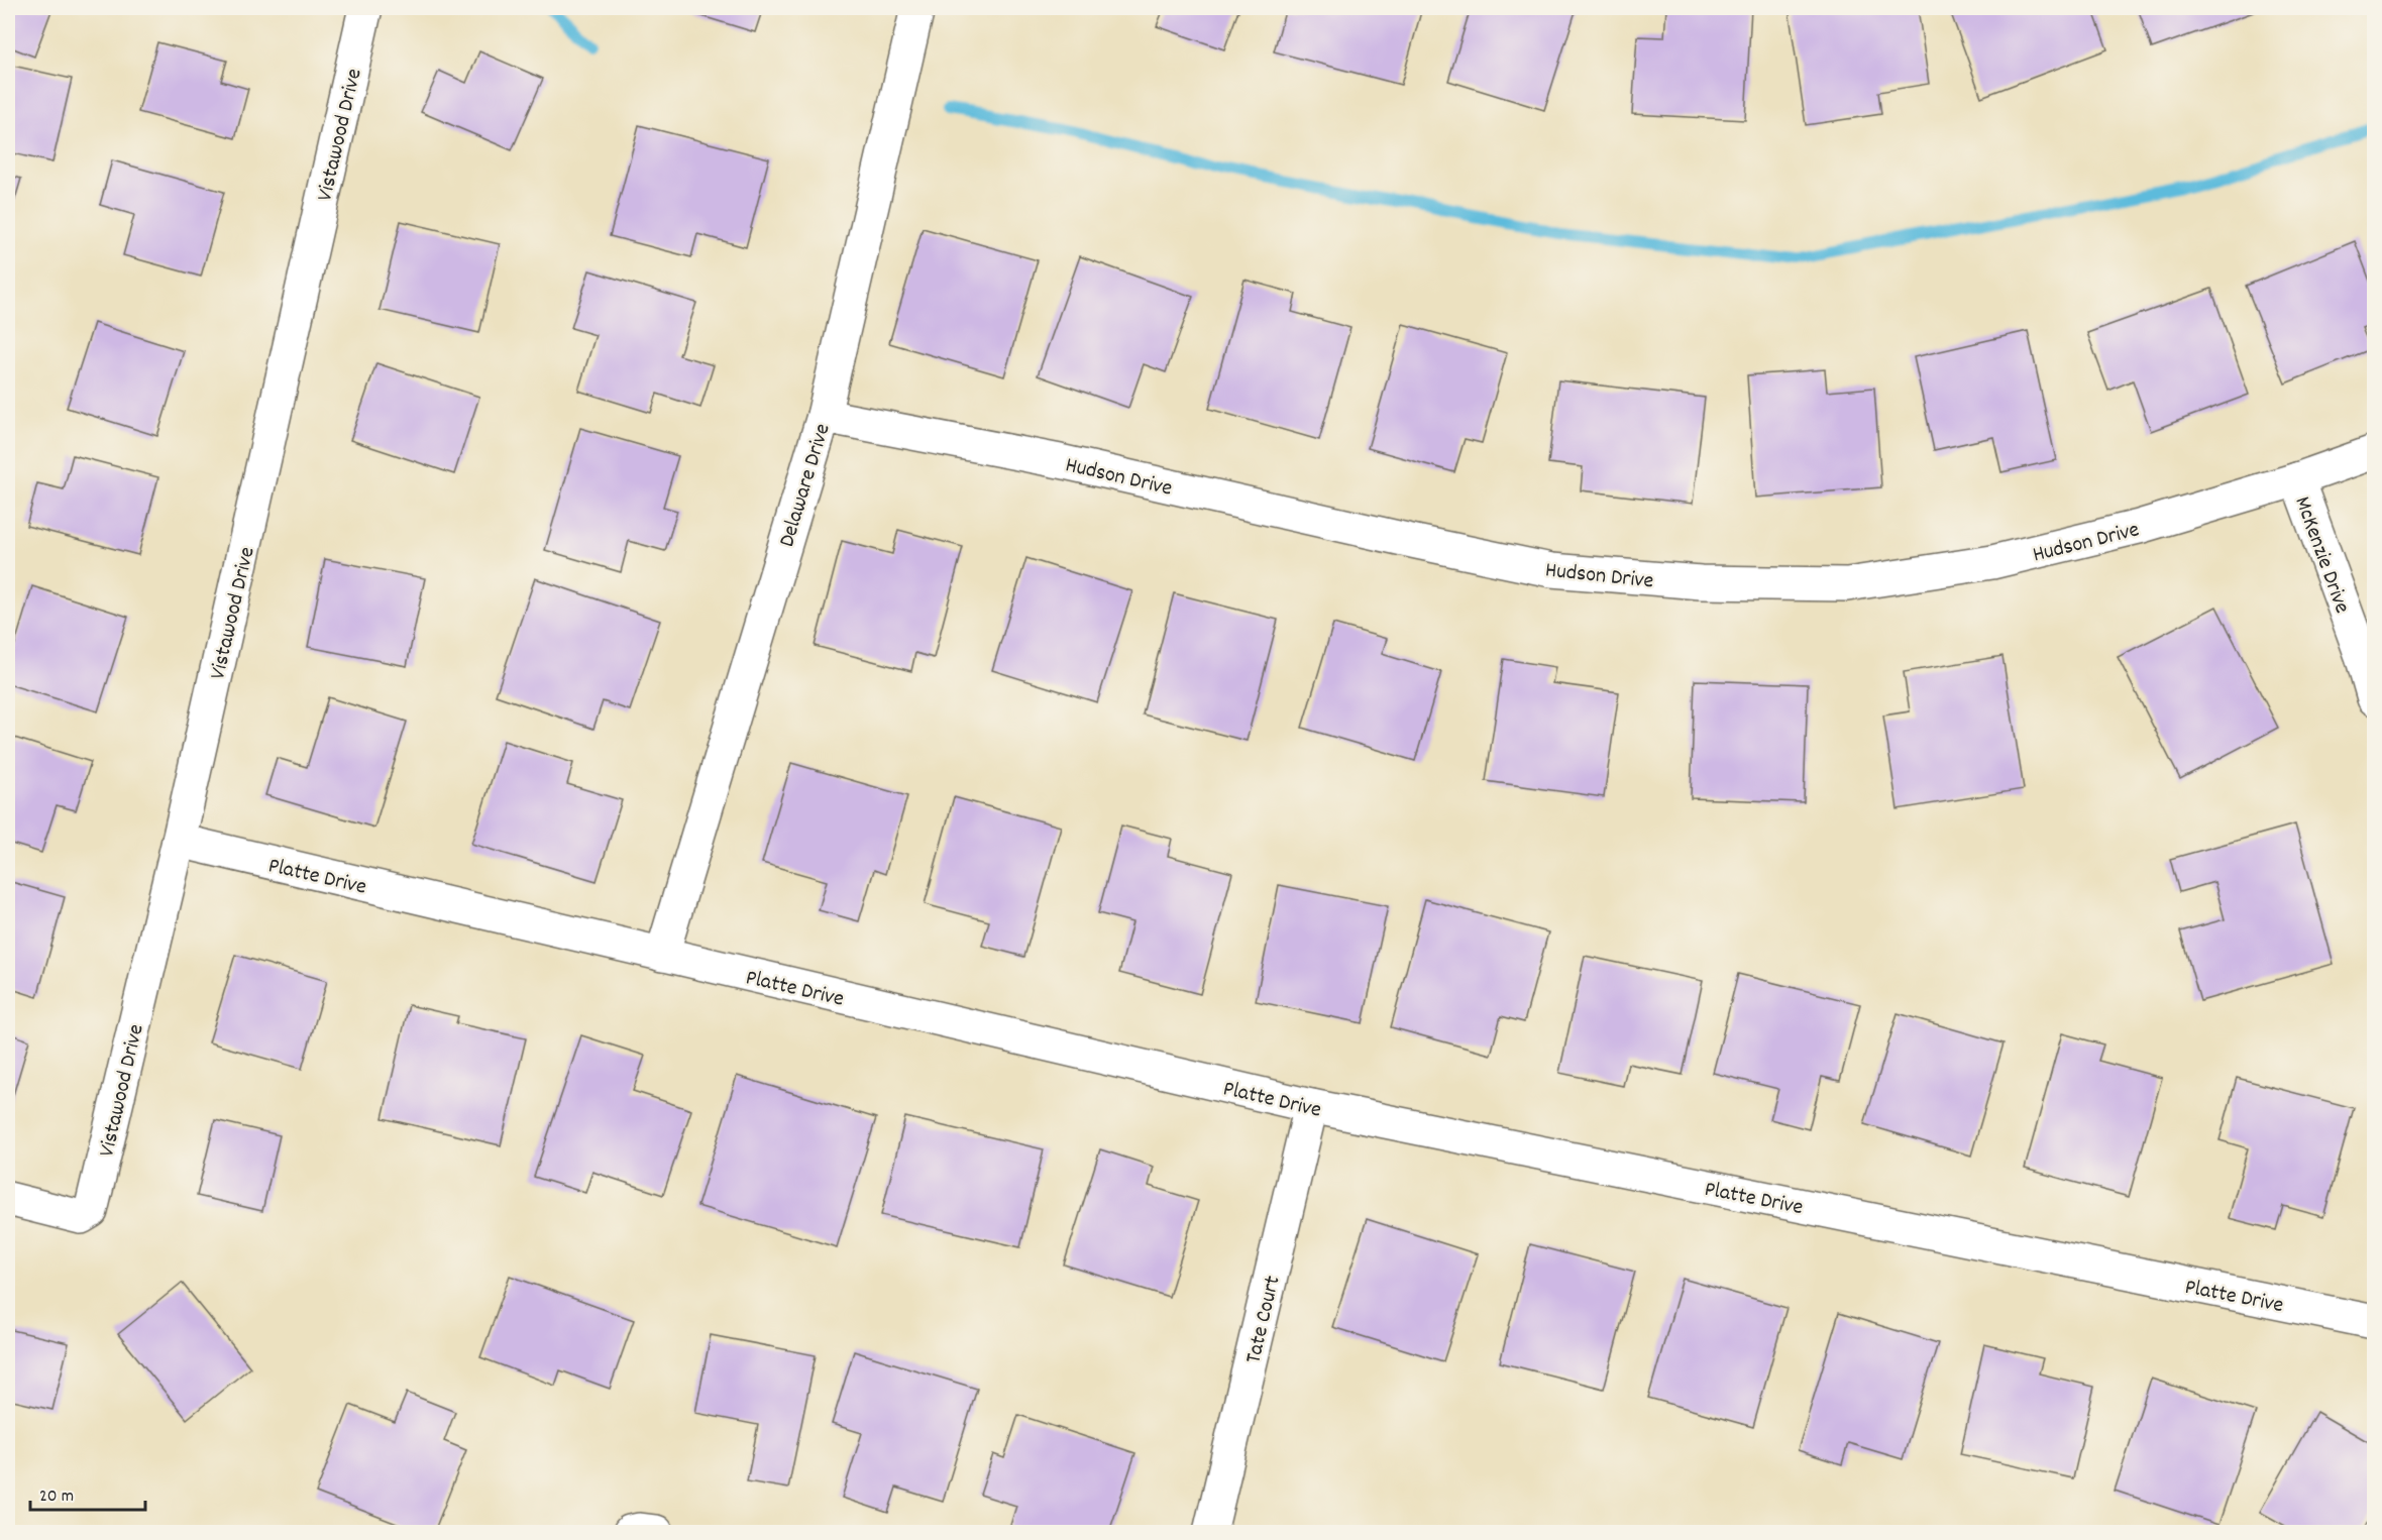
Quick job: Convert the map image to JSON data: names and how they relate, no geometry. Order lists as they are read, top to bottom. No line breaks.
{"streets":{"street":["Vistawood Drive","Hudson Drive","Delaware Drive","McKenzie Drive","Platte Drive","Tate Court"]},"crossings":[["Vistawood Drive","Platte Drive"],["Hudson Drive","Delaware Drive"],["Hudson Drive","McKenzie Drive"],["Delaware Drive","Platte Drive"],["Platte Drive","Tate Court"]],"scale_bar":"20 m"}
